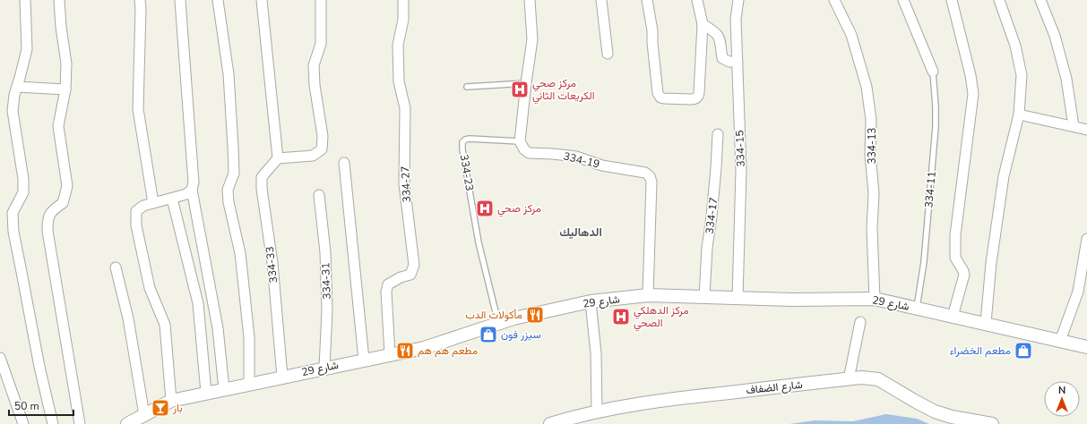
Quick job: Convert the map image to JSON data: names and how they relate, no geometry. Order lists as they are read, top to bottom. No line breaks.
{"streets":{"street":["334-13","334-15","334-19","334-27","334-17","334-33","334-31","شارع 29","شارع الضفاف"],"lane":["334-23","334-11"]},"crossings":[["334-13","شارع 29"],["334-15","شارع 29"],["334-19","334-23"],["334-19","شارع 29"],["334-23","شارع 29"],["334-27","شارع 29"],["334-11","شارع 29"],["334-17","شارع 29"],["334-33","شارع 29"],["334-31","شارع 29"]],"districts":["الدهاليك"],"places":{"hospital":["مركز صحي الكريعات الثاني","مركز صحي","مركز الدهلكي الصحي"],"restaurant":["مأكولات الدب","مطعم هم هم"],"shop":["سيزر فون","مطعم الخضراء"],"bar":["بار"]},"scale_bar":"50 m","north":"top"}
